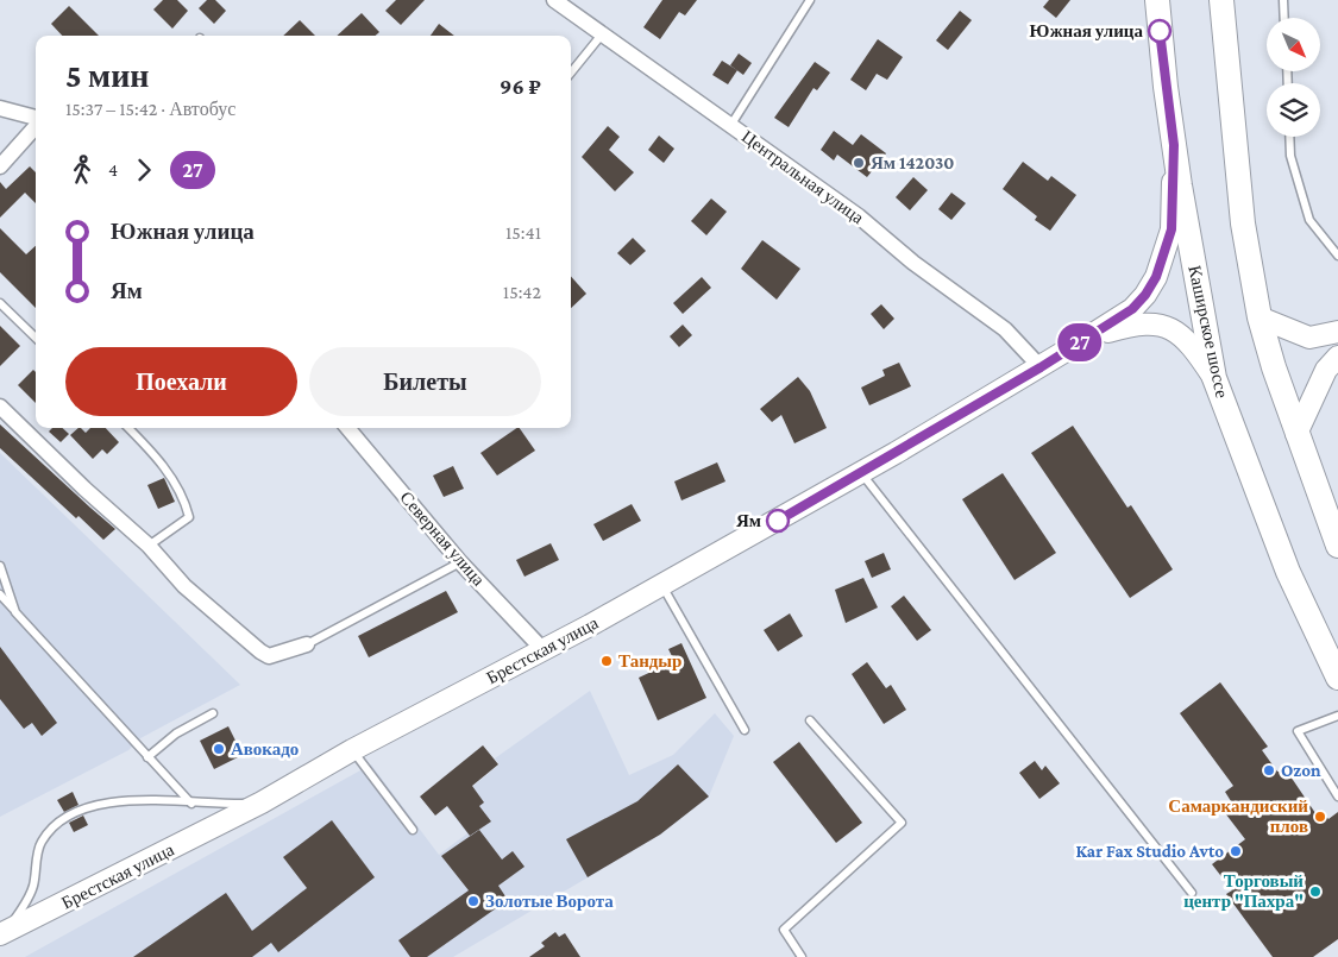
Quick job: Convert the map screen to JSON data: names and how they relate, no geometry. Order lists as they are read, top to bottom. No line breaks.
{"streets":{"main road":["Каширское шоссе","Брестская улица"],"street":["Центральная улица","Северная улица"]},"crossings":[["Центральная улица","Брестская улица"],["Каширское шоссе","Брестская улица"],["Северная улица","Брестская улица"]],"places":["Южная улица","Ям 142030","Ям","Тандыр","Авокадо","Ozon","Самаркандиский плов","Kar Fax Studio Avto","Торговый центр \"Пахра\"","Золотые Ворота"],"lines":["bus line 27"],"north":"bottom right","page":{"on_map":"27","heading":["5 мин","15:37 – 15:42 · Автобус","96 ₽"],"legs":["4","27"],"list":[{"name":"Южная улица","value":"15:41"},{"name":"Ям","value":"15:42"}],"buttons":["Поехали","Билеты"]}}
